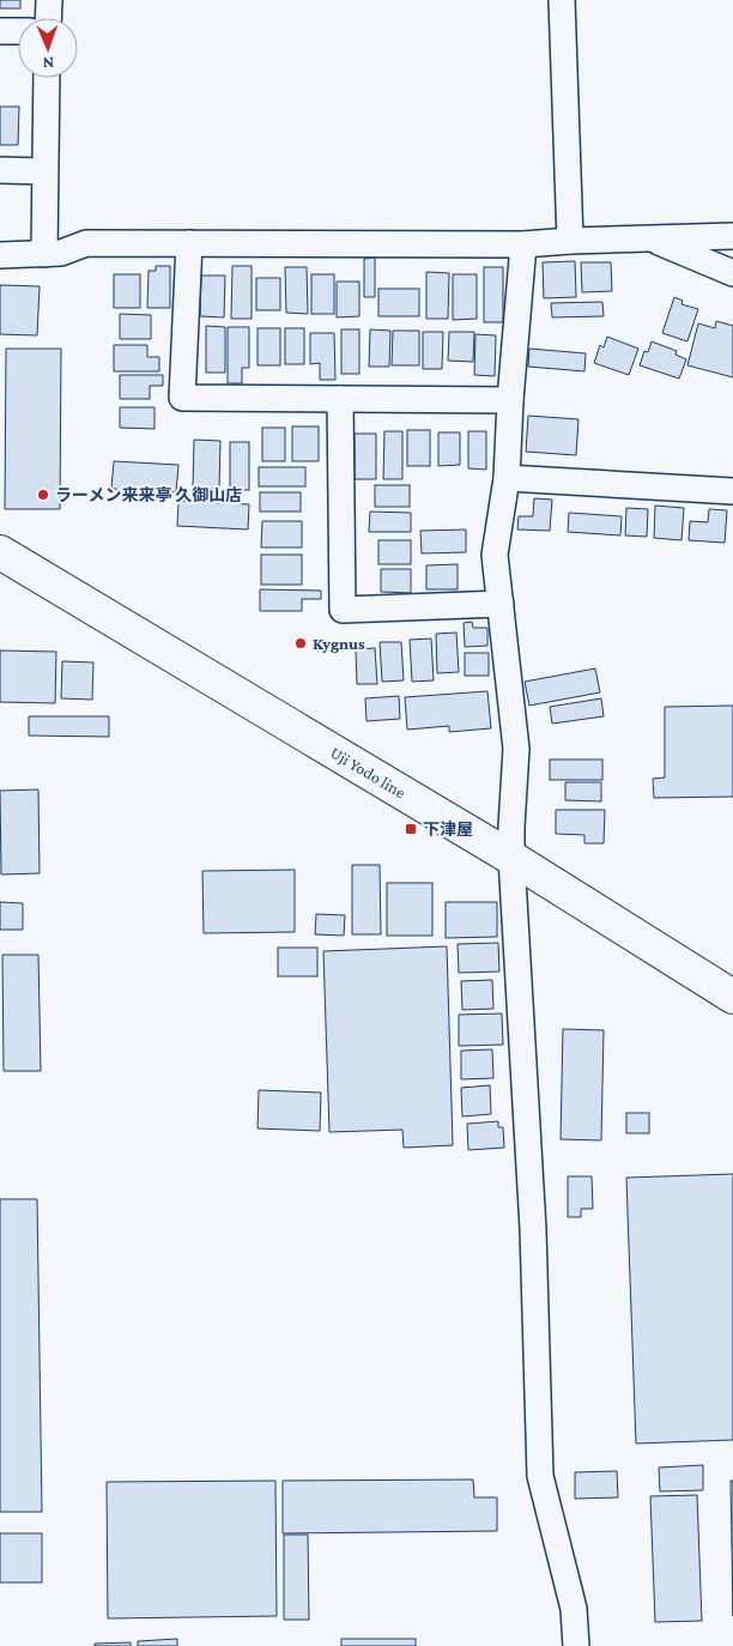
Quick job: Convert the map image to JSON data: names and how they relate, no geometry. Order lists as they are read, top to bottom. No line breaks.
{"streets":{"main road":["Uji Yodo line"]},"places":{"other":["ラーメン来来亭 久御山店","Kygnus"],"transit":["下津屋"]},"north":"bottom"}
